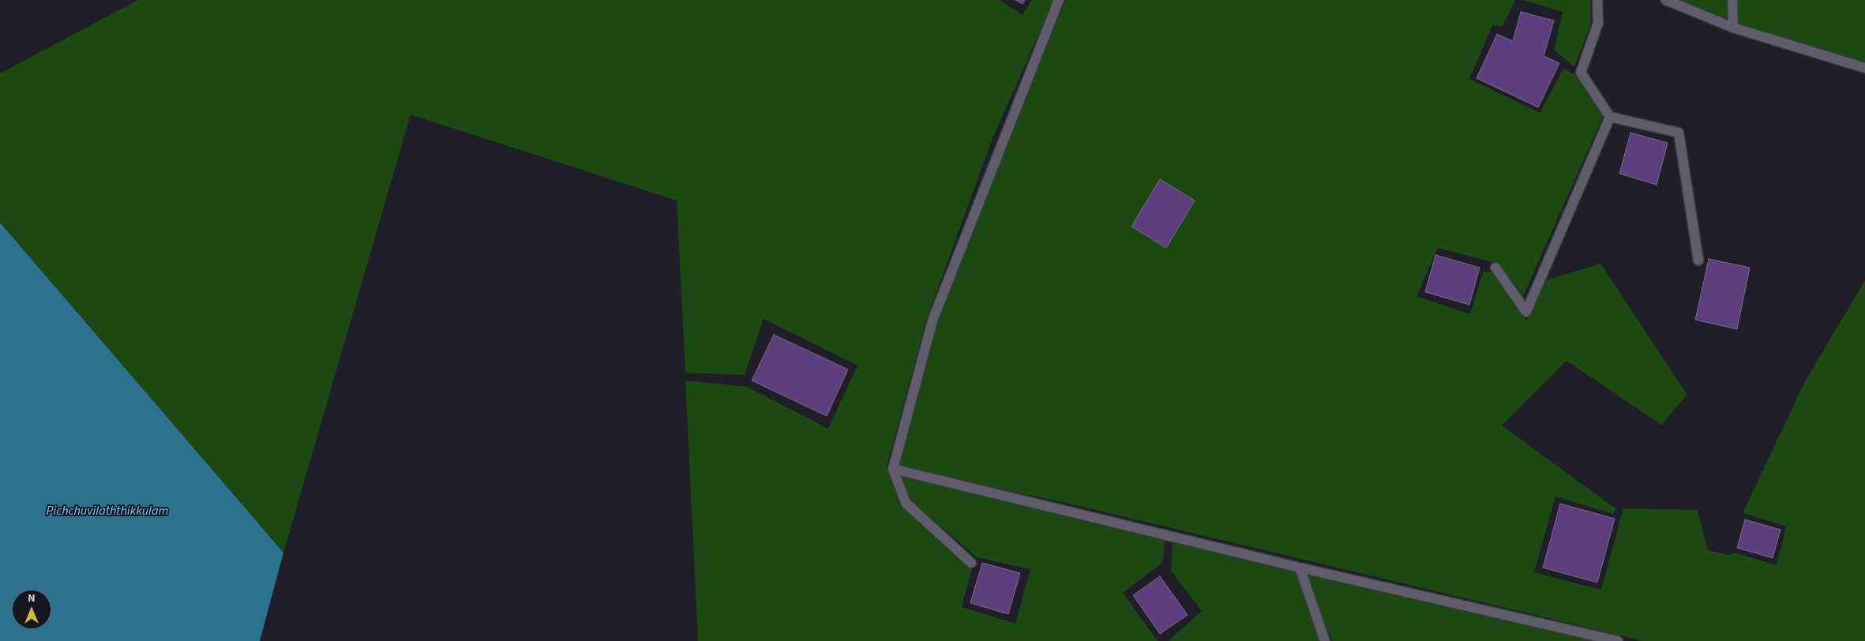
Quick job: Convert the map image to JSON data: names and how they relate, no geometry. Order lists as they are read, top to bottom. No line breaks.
{"water":["Pichchuvilaththikkulam"],"north":"top"}
